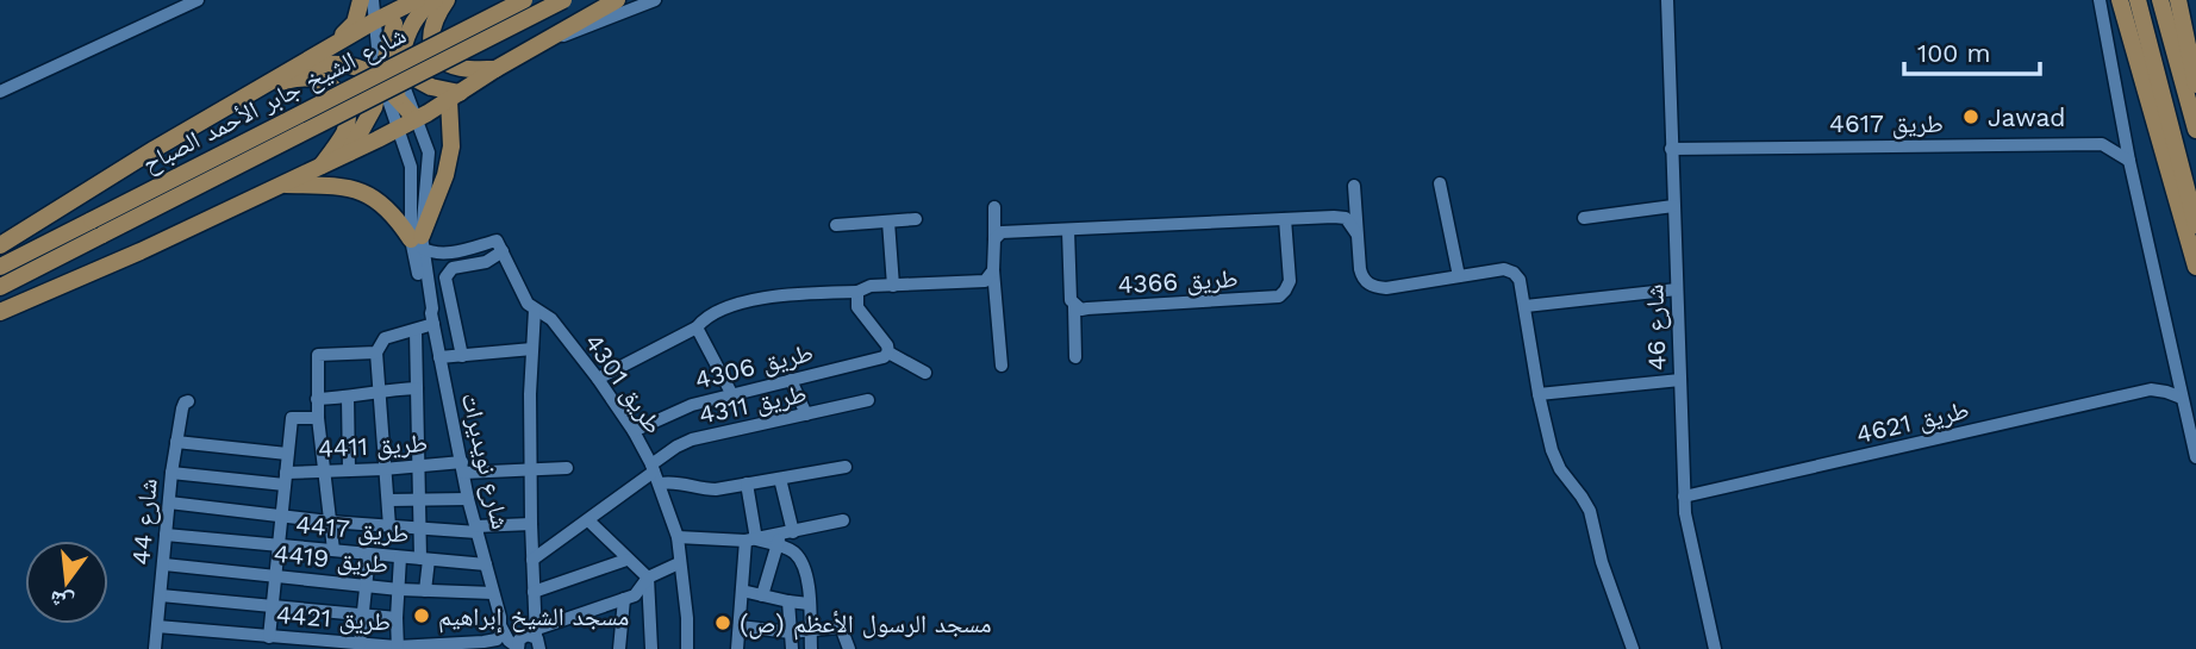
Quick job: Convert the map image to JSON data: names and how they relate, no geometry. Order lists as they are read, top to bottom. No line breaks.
{"streets":{"main road":["شارع الشيخ جابر الأحمد الصباح"],"street":["طريق 4617","طريق 4366","شارع 46","طريق 4306","طريق 4301","طريق 4311","طريق 4621","طريق 4411","شارع نويديرات","شارع 44","طريق 4417","طريق 4419","طريق 4421"]},"crossings":[["طريق 4617","شارع 46"],["شارع 46","طريق 4621"],["طريق 4306","طريق 4301"],["طريق 4301","طريق 4311"],["طريق 4411","شارع نويديرات"],["طريق 4411","شارع 44"],["شارع نويديرات","طريق 4417"],["شارع نويديرات","طريق 4419"],["شارع نويديرات","طريق 4421"],["شارع 44","طريق 4417"],["شارع 44","طريق 4419"],["شارع 44","طريق 4421"]],"places":["Jawad","مسجد الشيخ إبراهيم","مسجد الرسول الأعظم (ص)"],"scale_bar":"100 m","north":"bottom"}
